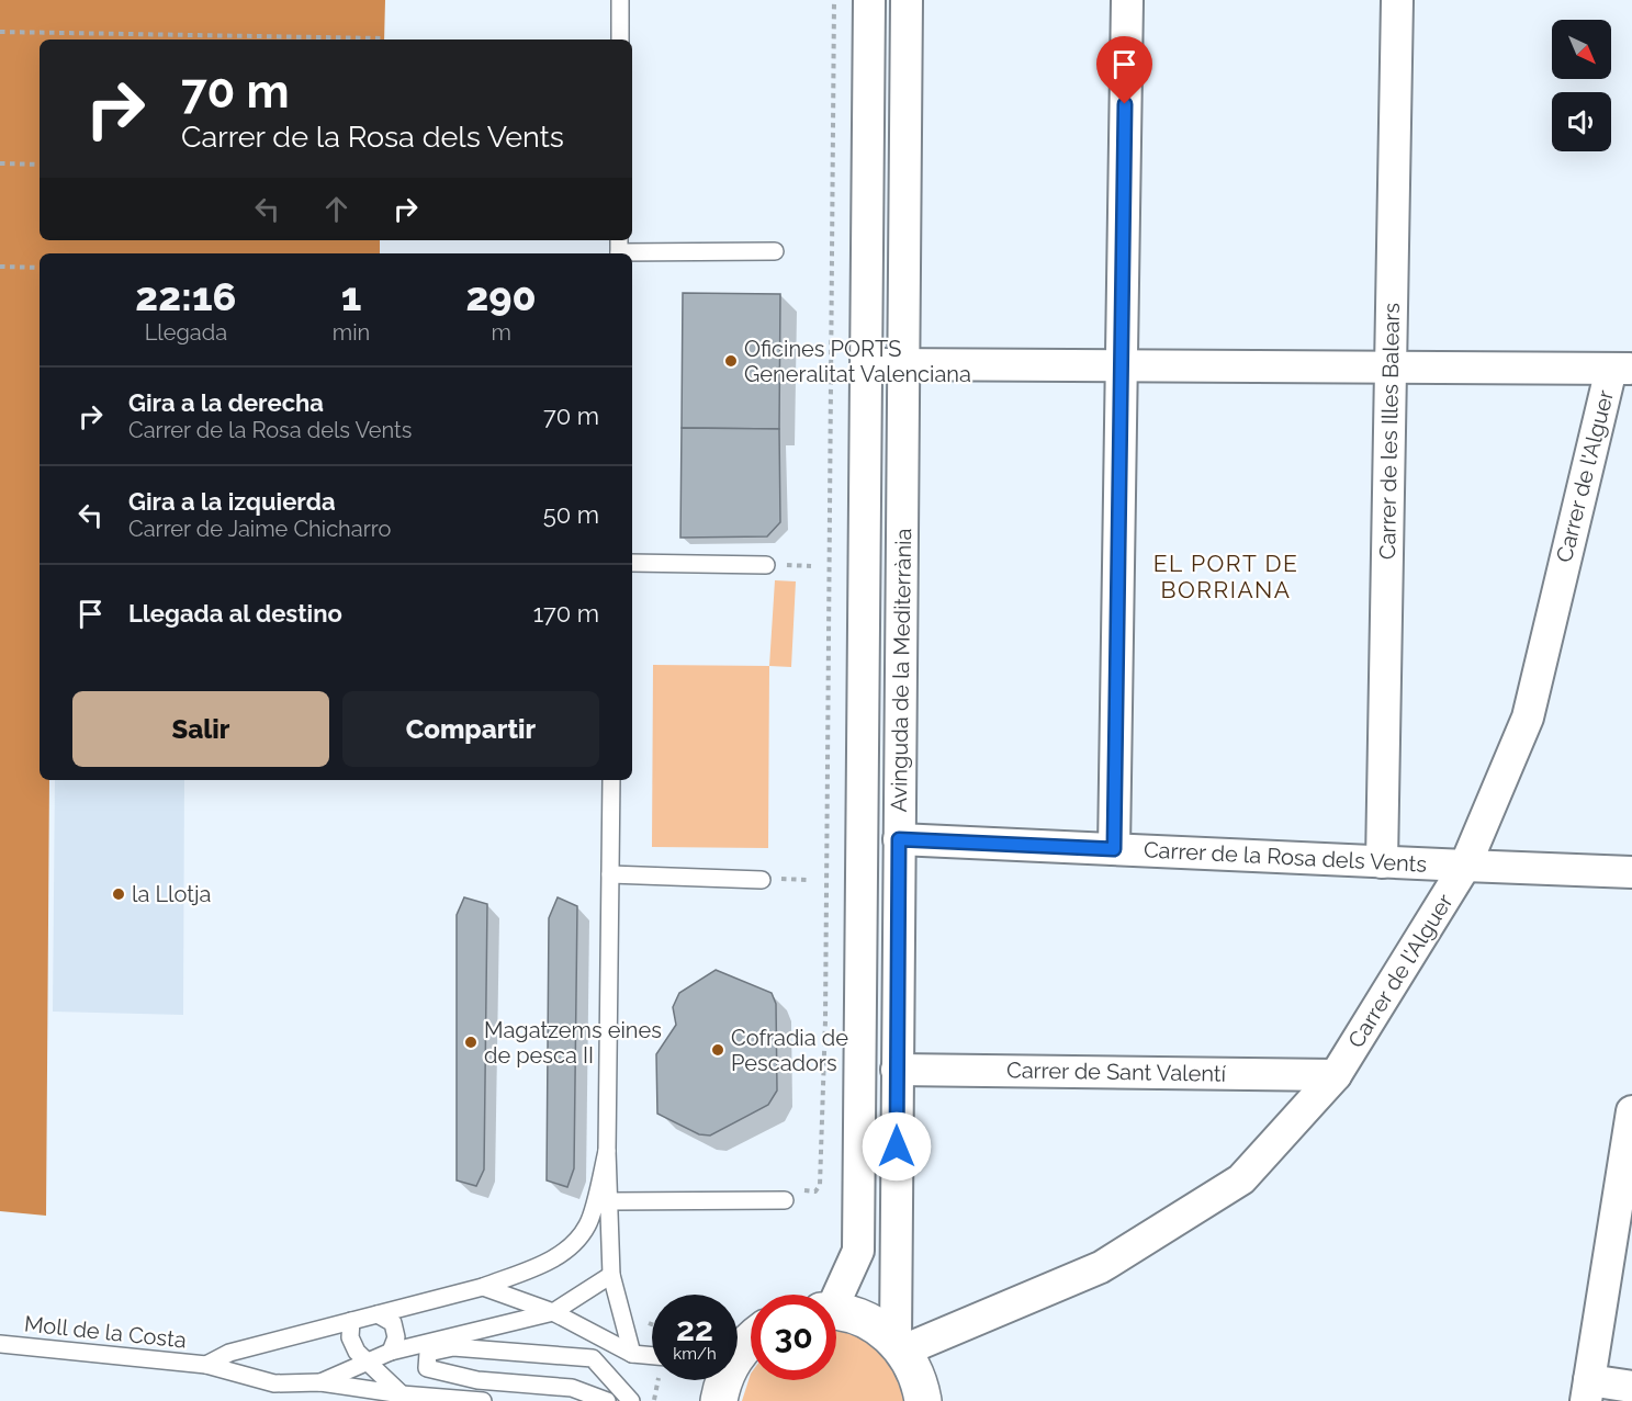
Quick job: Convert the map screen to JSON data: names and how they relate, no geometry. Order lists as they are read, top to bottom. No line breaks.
{"streets":{"street":["Carrer de les Illes Balears","Carrer de l'Alguer","Avinguda de la Mediterrània","Carrer de la Rosa dels Vents","Carrer de Sant Valentí"],"lane":["Moll de la Costa"]},"crossings":[["Carrer de les Illes Balears","Carrer de la Rosa dels Vents"],["Carrer de l'Alguer","Avinguda de la Mediterrània"],["Carrer de l'Alguer","Carrer de la Rosa dels Vents"],["Carrer de l'Alguer","Carrer de Sant Valentí"],["Avinguda de la Mediterrània","Carrer de la Rosa dels Vents"],["Avinguda de la Mediterrània","Carrer de Sant Valentí"]],"districts":["EL PORT DE BORRIANA"],"places":["Oficines PORTS Generalitat Valenciana","la Llotja","Magatzems eines de pesca II","Cofradia de Pescadors"],"north":"bottom right","page":{"turn":["70 m","Carrer de la Rosa dels Vents"],"eta":["22:16","Llegada","1","min","290","m"],"list":[{"name":"Gira a la derecha","note":"Carrer de la Rosa dels Vents","value":"70 m"},{"name":"Gira a la izquierda","note":"Carrer de Jaime Chicharro","value":"50 m"},{"name":"Llegada al destino","value":"170 m"}],"buttons":["Salir","Compartir"],"speed":"22 km/h","limit":"30"}}
